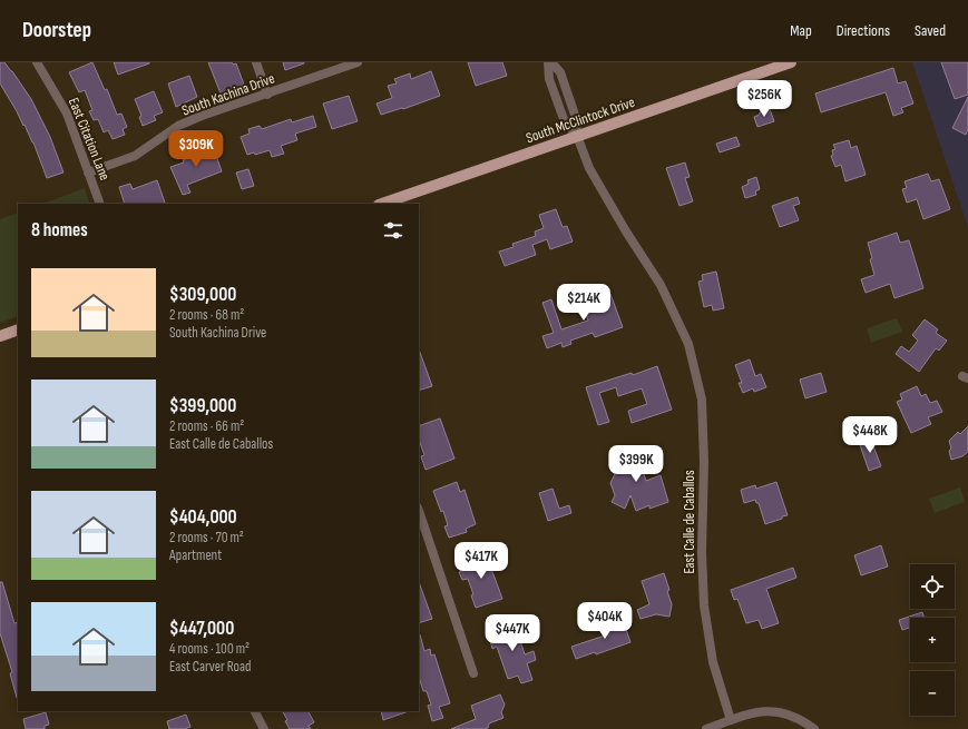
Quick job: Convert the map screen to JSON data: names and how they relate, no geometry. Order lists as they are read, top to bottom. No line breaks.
{"streets":{"main road":["South McClintock Drive"],"street":["South Kachina Drive","East Citation Lane","East Calle de Caballos"]},"crossings":[["South Kachina Drive","East Citation Lane"],["South McClintock Drive","East Calle de Caballos"]],"page":{"header":"Doorstep","nav":["Map","Directions","Saved"],"price":["$256K","$309K","$214K","$448K","$399K","$417K","$404K","$447K"],"heading":"8 homes","list":[{"name":"$309,000","note":"2 rooms · 68 m² · South Kachina Drive"},{"name":"$399,000","note":"2 rooms · 66 m² · East Calle de Caballos"},{"name":"$404,000","note":"2 rooms · 70 m² · Apartment"},{"name":"$447,000","note":"4 rooms · 100 m² · East Carver Road"}],"map_buttons":["+","−"]}}
